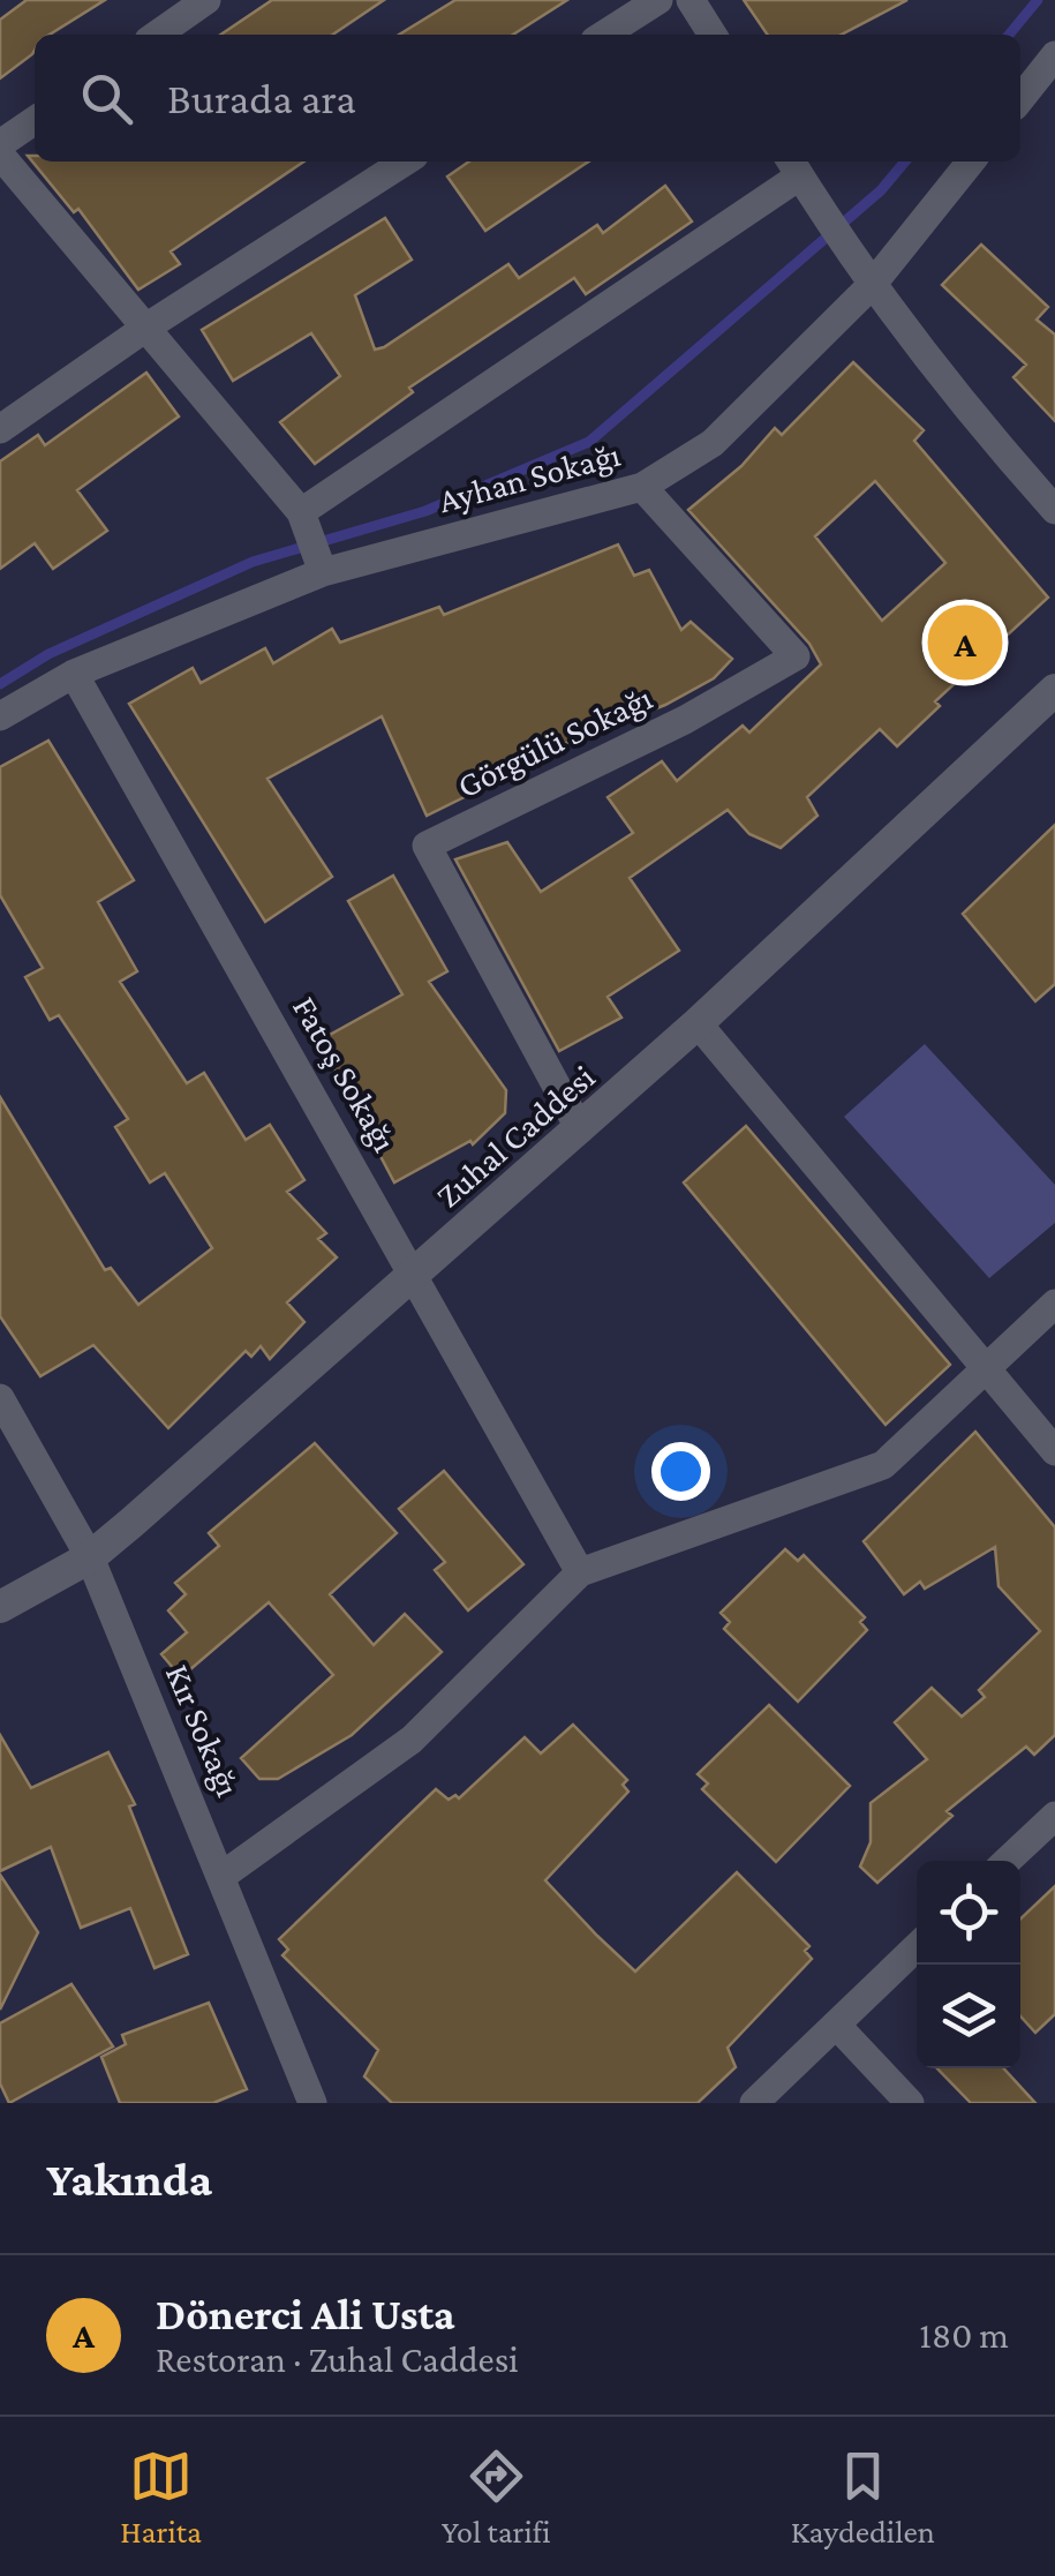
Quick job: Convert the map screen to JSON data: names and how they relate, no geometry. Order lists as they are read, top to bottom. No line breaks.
{"streets":{"street":["Ayhan Sokağı","Görgülü Sokağı","Fatoş Sokağı","Zuhal Caddesi","Kır Sokağı"]},"crossings":[["Ayhan Sokağı","Görgülü Sokağı"],["Ayhan Sokağı","Fatoş Sokağı"],["Görgülü Sokağı","Zuhal Caddesi"],["Fatoş Sokağı","Zuhal Caddesi"],["Zuhal Caddesi","Kır Sokağı"]],"page":{"search":"Burada ara","pins":"A","heading":"Yakında","list":[{"mark":"A","name":"Dönerci Ali Usta","note":"Restoran · Zuhal Caddesi","value":"180 m"}],"nav":["Harita","Yol tarifi","Kaydedilen"]}}
